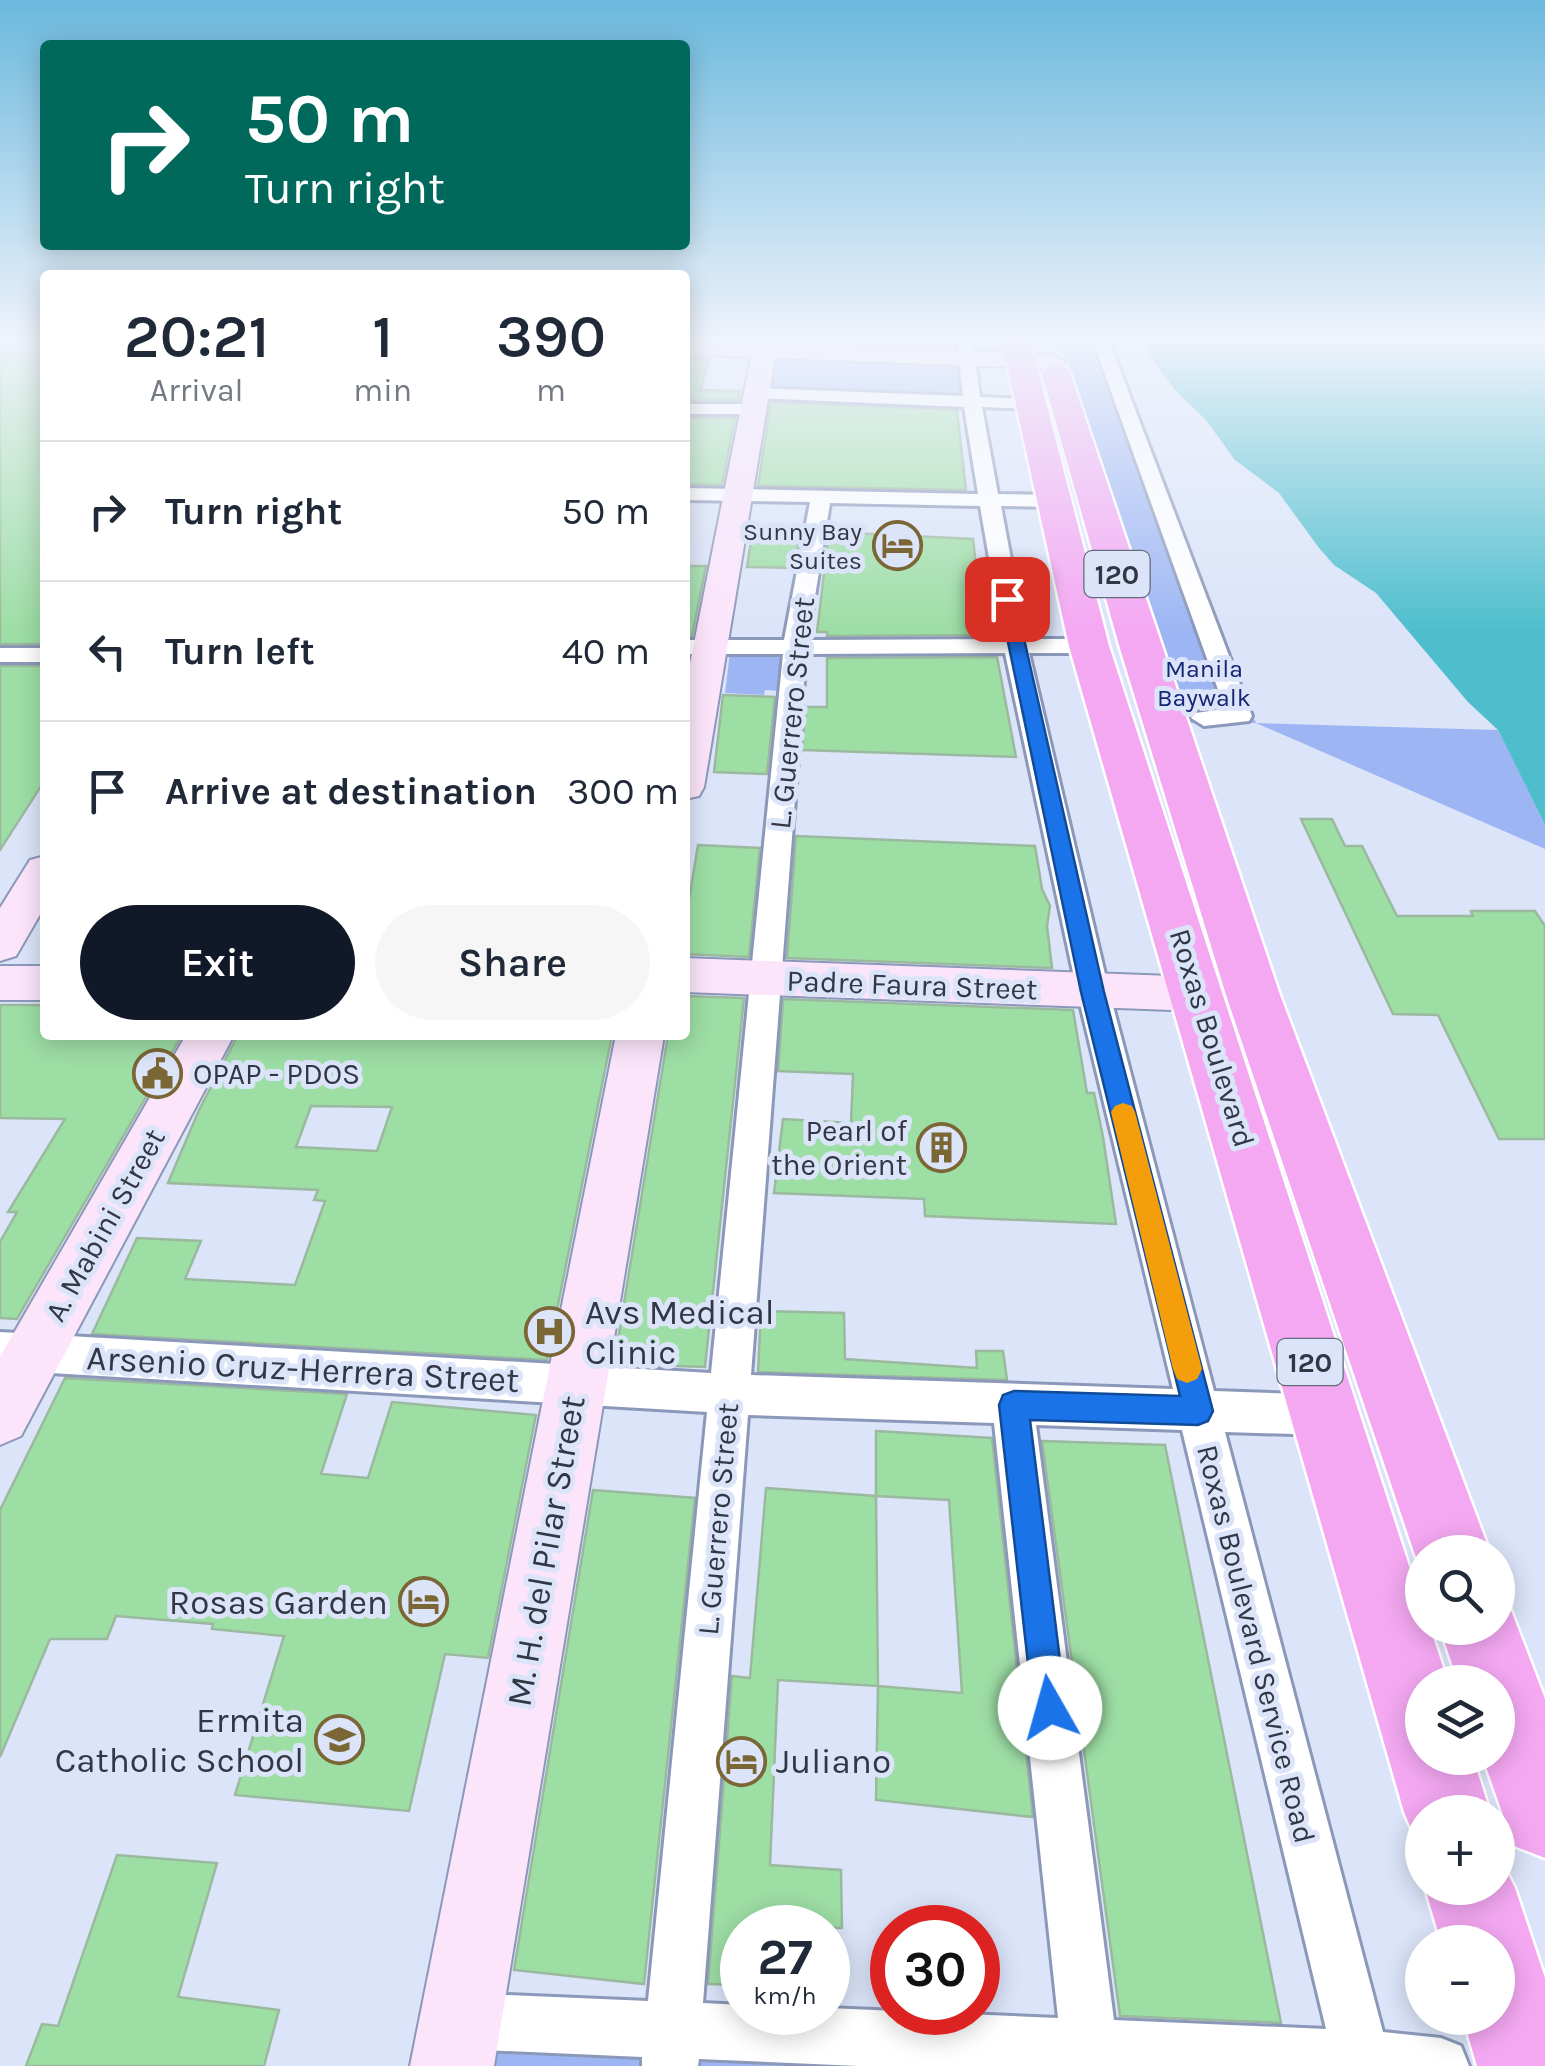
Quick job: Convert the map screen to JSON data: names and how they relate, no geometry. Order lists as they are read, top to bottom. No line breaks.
{"streets":{"highway":["120","Roxas Boulevard"],"main road":["Padre Faura Street","A. Mabini Street","M. H. del Pilar Street"],"street":["L. Guerrero Street","Arsenio Cruz-Herrera Street","Roxas Boulevard Service Road"]},"crossings":[["L. Guerrero Street","Padre Faura Street"],["L. Guerrero Street","Arsenio Cruz-Herrera Street"],["Padre Faura Street","Roxas Boulevard"],["Padre Faura Street","Roxas Boulevard Service Road"],["Roxas Boulevard","Arsenio Cruz-Herrera Street"],["A. Mabini Street","Arsenio Cruz-Herrera Street"],["Arsenio Cruz-Herrera Street","M. H. del Pilar Street"],["Arsenio Cruz-Herrera Street","Roxas Boulevard Service Road"]],"parks":["Manila Baywalk"],"places":{"hotel":["Sunny Bay Suites","Rosas Garden","Juliano"],"public building":["OPAP - PDOS"],"building":["Pearl of the Orient"],"hospital":["Avs Medical Clinic"],"school or university":["Ermita Catholic School"]},"page":{"turn":["50 m","Turn right"],"eta":["20:21","Arrival","1","min","390","m"],"list":[{"name":"Turn right","value":"50 m"},{"name":"Turn left","value":"40 m"},{"name":"Arrive at destination","value":"300 m"}],"buttons":["Exit","Share"],"map_buttons":["+","−"],"speed":"27 km/h","limit":"30"}}
